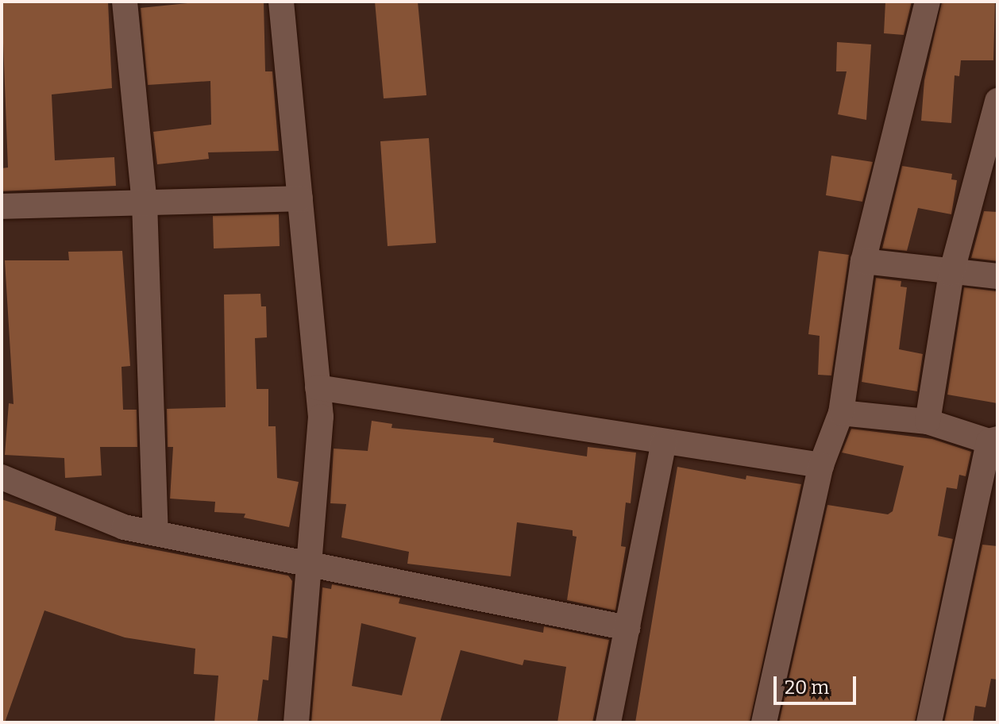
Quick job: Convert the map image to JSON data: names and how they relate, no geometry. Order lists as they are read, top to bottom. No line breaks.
{"scale_bar":"20 m"}
